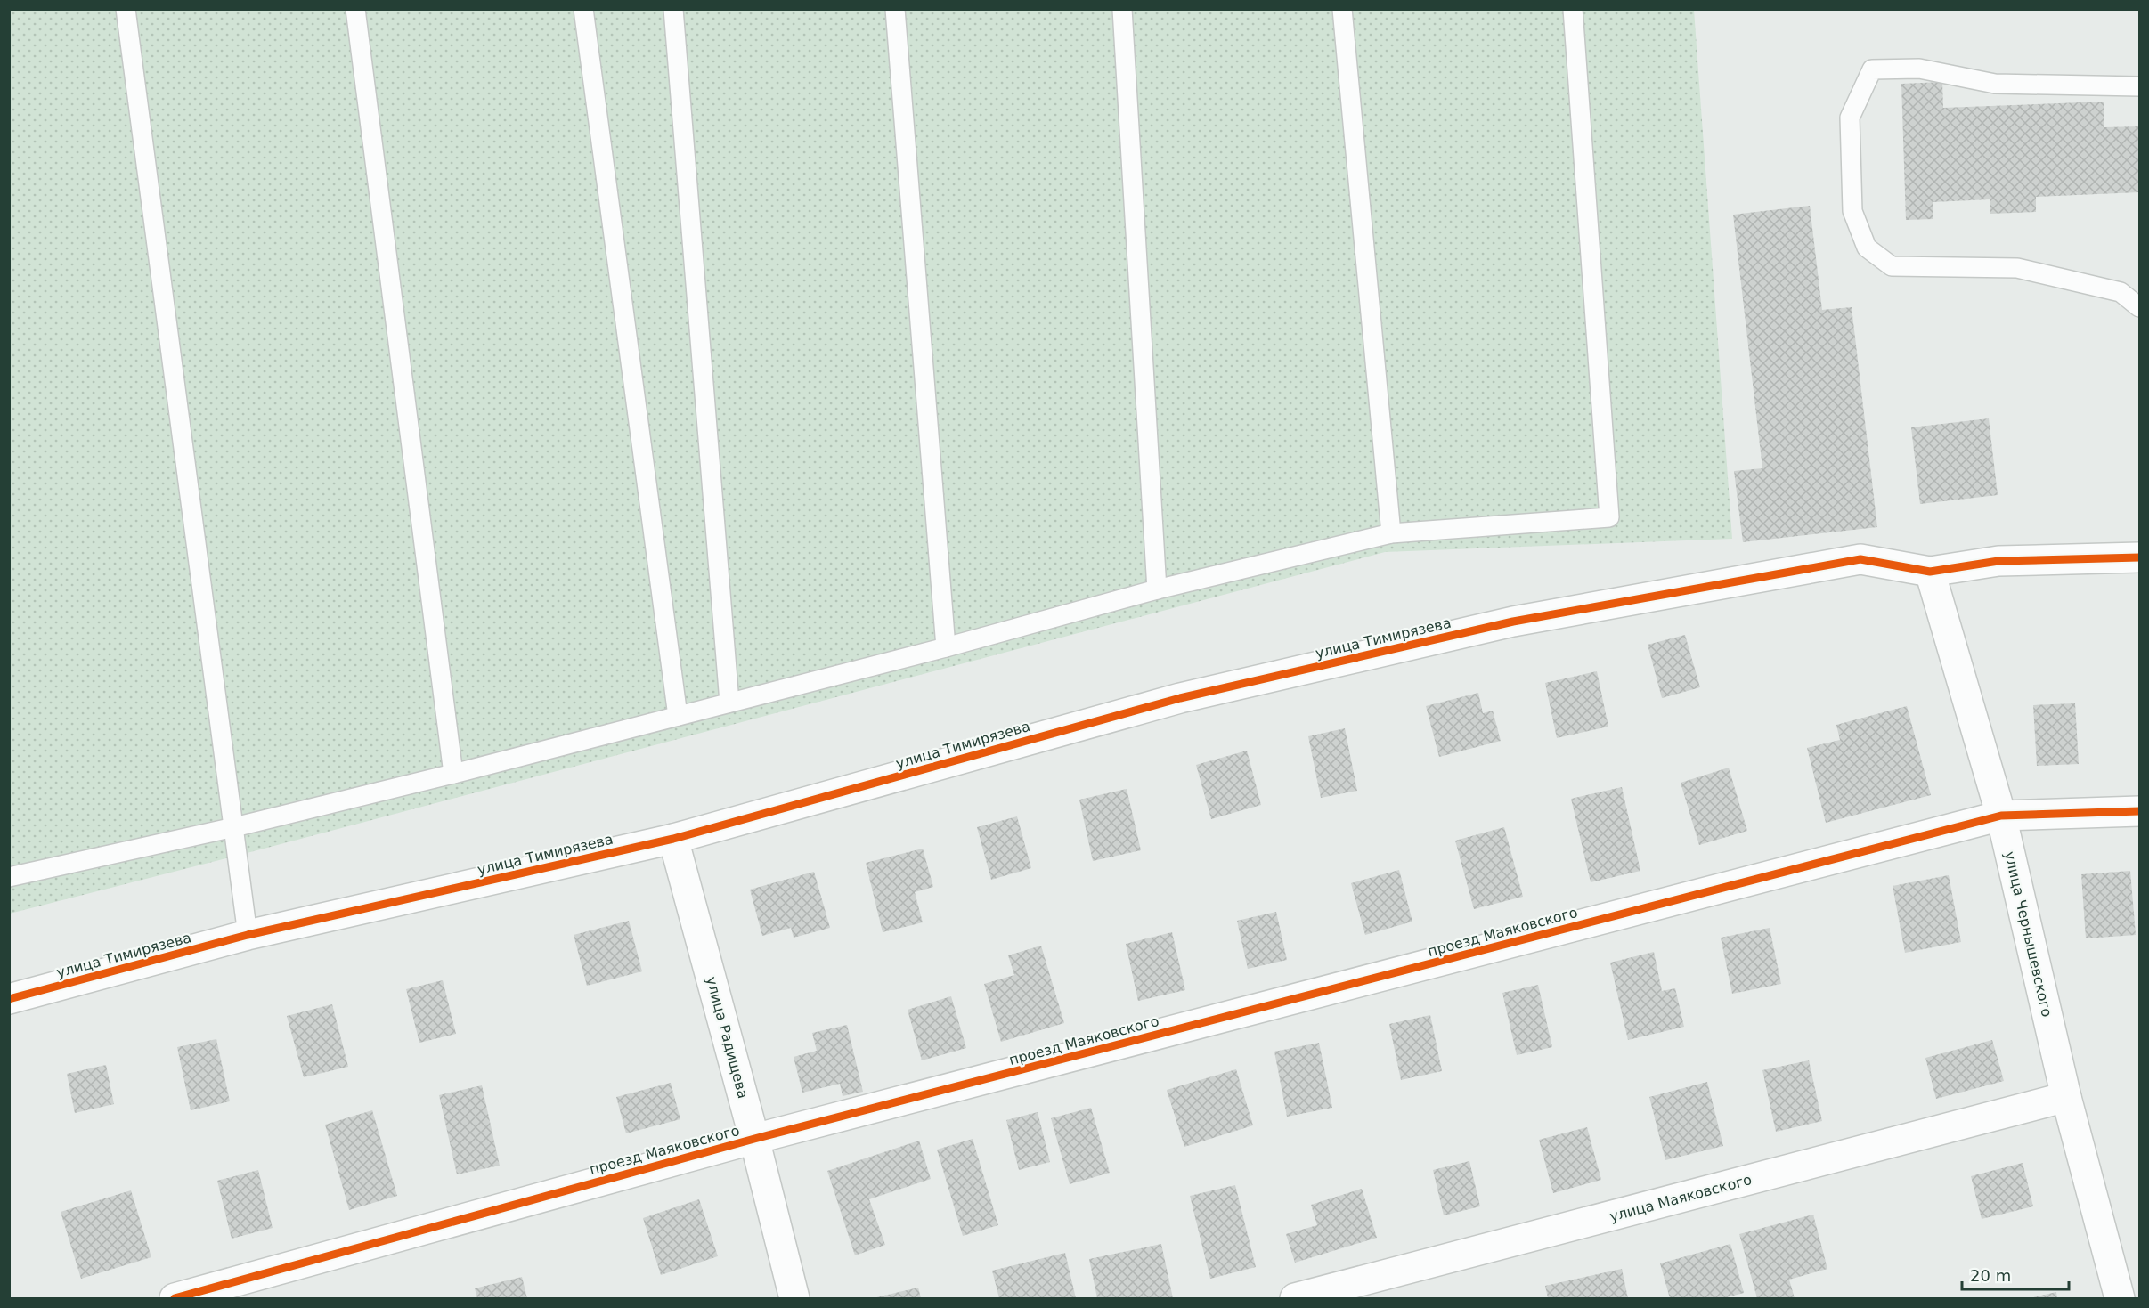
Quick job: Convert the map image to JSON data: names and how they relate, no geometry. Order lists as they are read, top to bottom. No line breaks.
{"streets":{"street":["улица Тимирязева","проезд Маяковского","улица Чернышевского","улица Радищева","улица Маяковского"]},"crossings":[["улица Тимирязева","улица Чернышевского"],["улица Тимирязева","улица Радищева"],["проезд Маяковского","улица Чернышевского"],["проезд Маяковского","улица Радищева"],["улица Чернышевского","улица Маяковского"]],"scale_bar":"20 m"}
